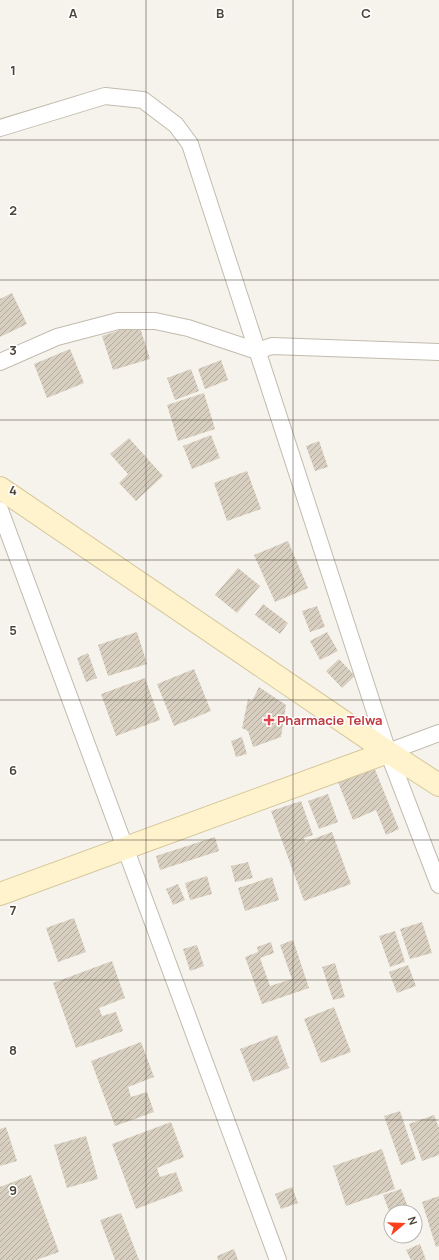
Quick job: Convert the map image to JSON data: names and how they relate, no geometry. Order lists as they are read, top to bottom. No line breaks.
{"places":{"health":["Pharmacie Telwa"]},"north":"right","grid":{"columns":["A","B","C"],"rows":["1","2","3","4","5","6","7","8","9"]}}
